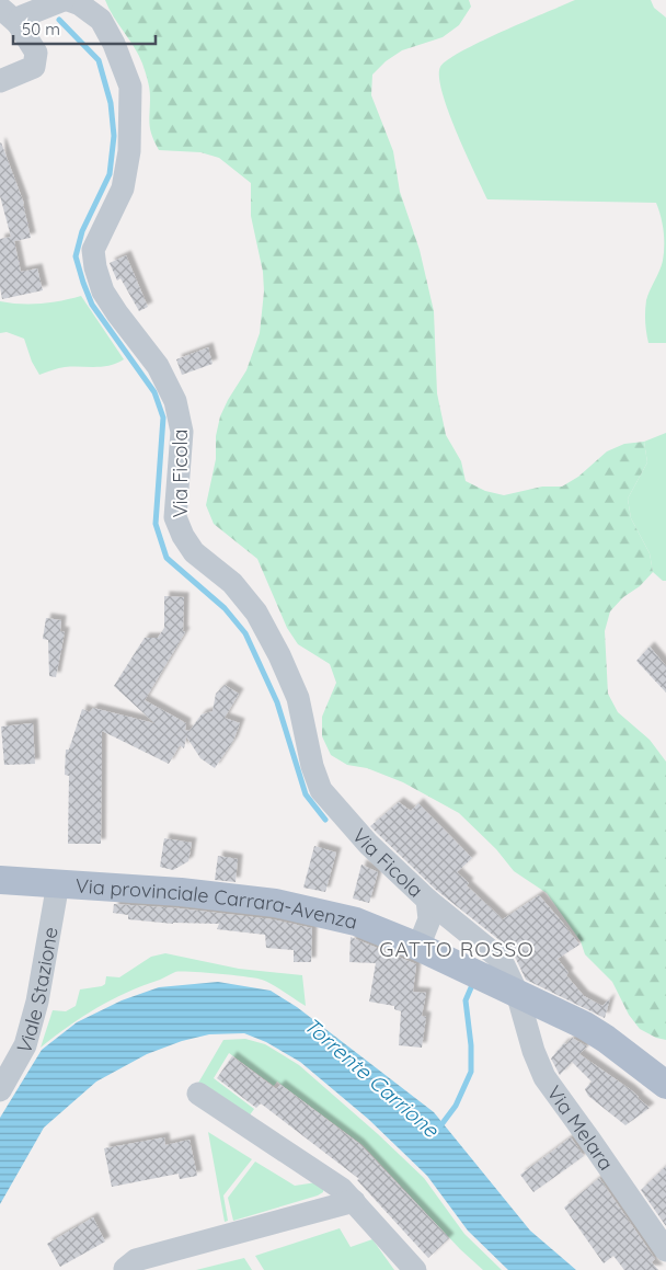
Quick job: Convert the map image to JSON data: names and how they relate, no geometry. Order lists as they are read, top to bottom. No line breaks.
{"streets":{"main road":["Via provinciale Carrara-Avenza"],"street":["Via Ficola","Viale Stazione","Via Melara"]},"crossings":[["Via Ficola","Via provinciale Carrara-Avenza"],["Via provinciale Carrara-Avenza","Viale Stazione"],["Via provinciale Carrara-Avenza","Via Melara"]],"districts":["GATTO ROSSO"],"water":["Torrente Carrione"],"scale_bar":"50 m"}
